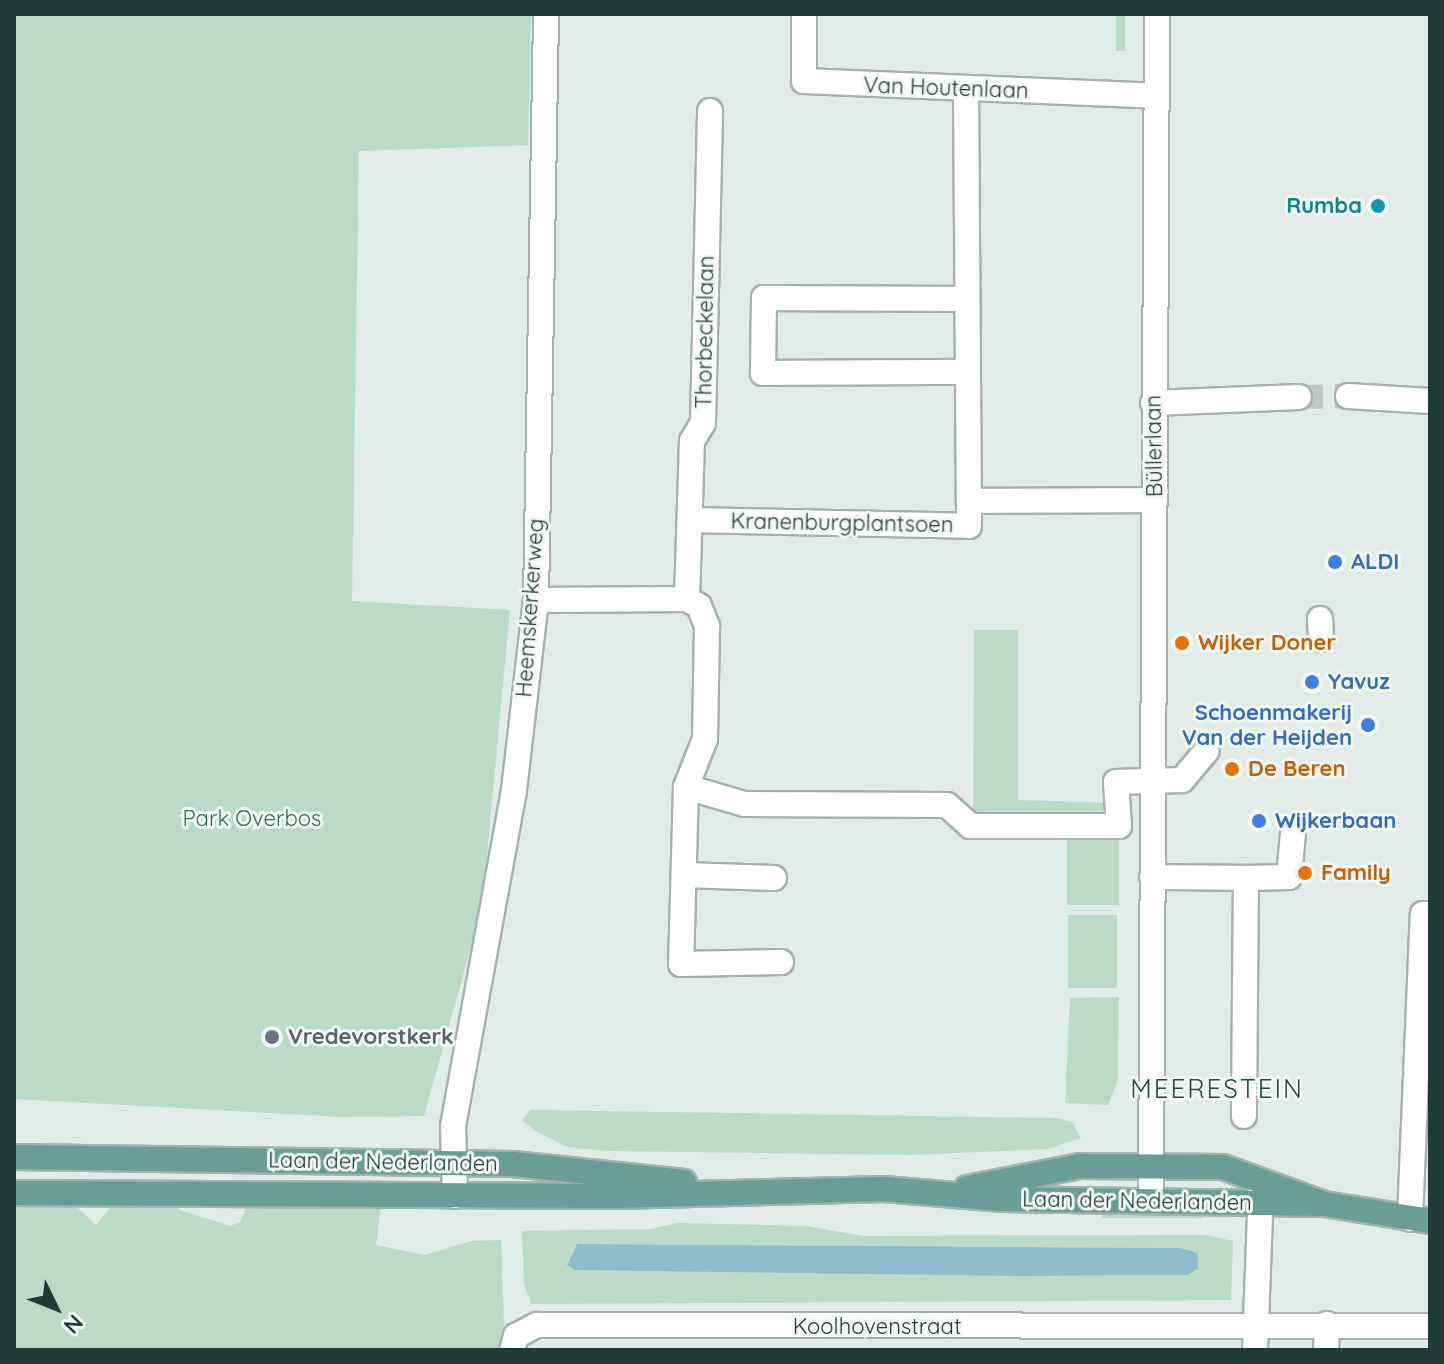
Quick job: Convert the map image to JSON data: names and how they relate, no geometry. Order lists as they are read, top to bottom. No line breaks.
{"streets":{"main road":["Laan der Nederlanden"],"street":["Van Houtenlaan","Thorbeckelaan","Büllerlaan","Kranenburgplantsoen","Heemskerkerweg","Koolhovenstraat"]},"crossings":[["Van Houtenlaan","Büllerlaan"],["Van Houtenlaan","Kranenburgplantsoen"],["Thorbeckelaan","Kranenburgplantsoen"],["Büllerlaan","Kranenburgplantsoen"],["Büllerlaan","Laan der Nederlanden"],["Heemskerkerweg","Laan der Nederlanden"]],"districts":["MEERESTEIN"],"parks":["Park Overbos"],"places":["Rumba","ALDI","Wijker Doner","Yavuz","Schoenmakerij Van der Heijden","De Beren","Wijkerbaan","Family","Vredevorstkerk"],"north":"bottom right"}
